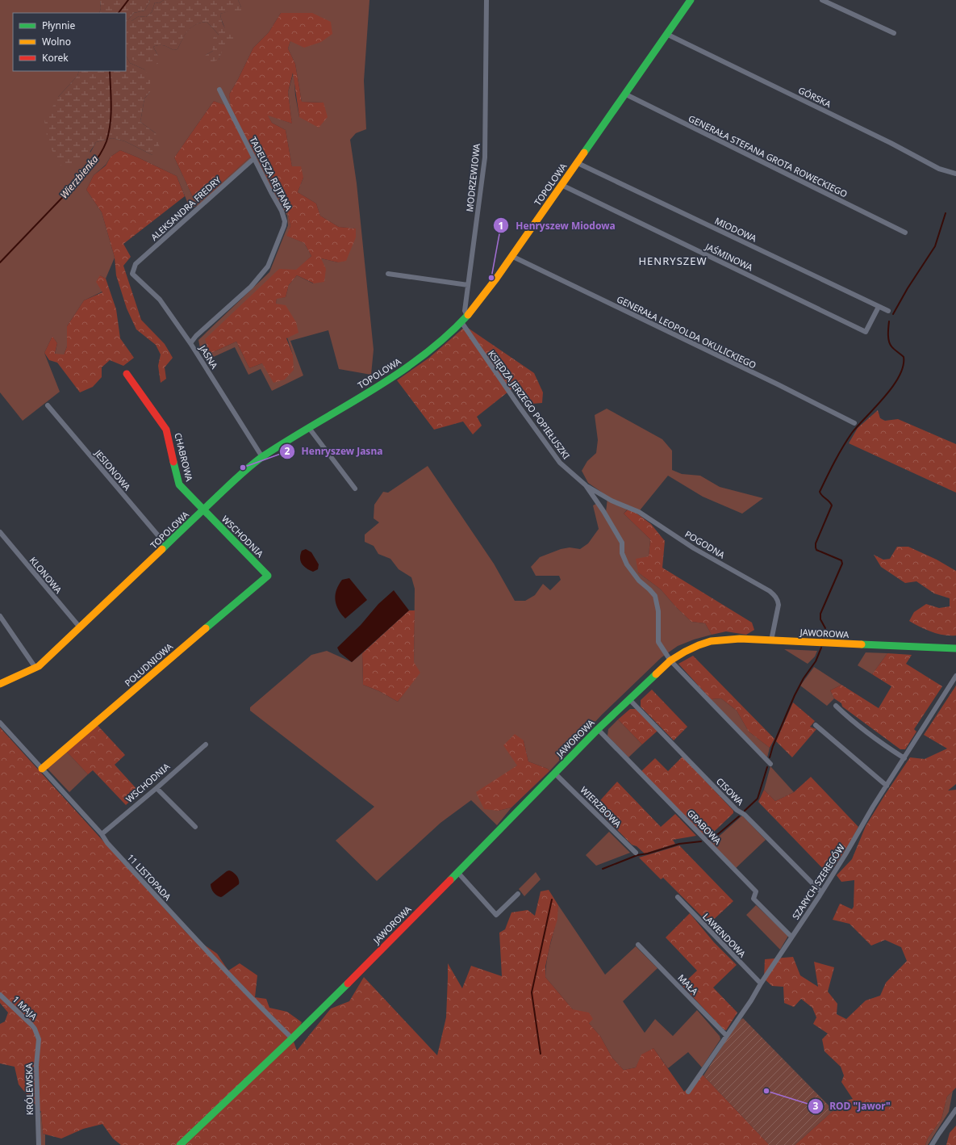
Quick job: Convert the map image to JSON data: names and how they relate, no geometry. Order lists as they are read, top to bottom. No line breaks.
{"streets":{"street":["GÓRSKA","GENERAŁA STEFANA GROTA ROWECKIEGO","TADEUSZA REJTANA","MODRZEWIOWA","TOPOLOWA","ALEKSANDRA FREDRY","MIODOWA","JAŚMINOWA","GENERAŁA LEOPOLDA OKULICKIEGO","JASNA","KSIĘDZA JERZEGO POPIEŁUSZKI","CHABROWA","JESIONOWA","WSCHODNIA","POGODNA","KLONOWA","JAWOROWA","POŁUDNIOWA","CISOWA","WIERZBOWA","GRABOWA","11 LISTOPADA","SZARYCH SZEREGÓW","LAWENDOWA","MAŁA","1 MAJA","KRÓLEWSKA"]},"crossings":[["GÓRSKA","TOPOLOWA"],["GENERAŁA STEFANA GROTA ROWECKIEGO","TOPOLOWA"],["TADEUSZA REJTANA","ALEKSANDRA FREDRY"],["TADEUSZA REJTANA","JASNA"],["MODRZEWIOWA","TOPOLOWA"],["TOPOLOWA","MIODOWA"],["TOPOLOWA","JAŚMINOWA"],["TOPOLOWA","GENERAŁA LEOPOLDA OKULICKIEGO"],["TOPOLOWA","JASNA"],["TOPOLOWA","KSIĘDZA JERZEGO POPIEŁUSZKI"],["TOPOLOWA","CHABROWA"],["TOPOLOWA","JESIONOWA"],["TOPOLOWA","WSCHODNIA"],["TOPOLOWA","KLONOWA"],["ALEKSANDRA FREDRY","JASNA"],["MIODOWA","JAŚMINOWA"],["KSIĘDZA JERZEGO POPIEŁUSZKI","POGODNA"],["KSIĘDZA JERZEGO POPIEŁUSZKI","JAWOROWA"],["CHABROWA","WSCHODNIA"],["WSCHODNIA","POŁUDNIOWA"],["WSCHODNIA","11 LISTOPADA"],["POGODNA","JAWOROWA"],["JAWOROWA","CISOWA"],["JAWOROWA","WIERZBOWA"],["JAWOROWA","GRABOWA"],["JAWOROWA","11 LISTOPADA"],["POŁUDNIOWA","11 LISTOPADA"],["CISOWA","SZARYCH SZEREGÓW"],["GRABOWA","SZARYCH SZEREGÓW"],["SZARYCH SZEREGÓW","LAWENDOWA"],["SZARYCH SZEREGÓW","MAŁA"],["1 MAJA","KRÓLEWSKA"]],"districts":["HENRYSZEW"],"water":["Wierzbienka"],"places":["Henryszew Miodowa","Henryszew Jasna","ROD \"Jawor\""],"legend":["Płynnie","Wolno","Korek"]}
